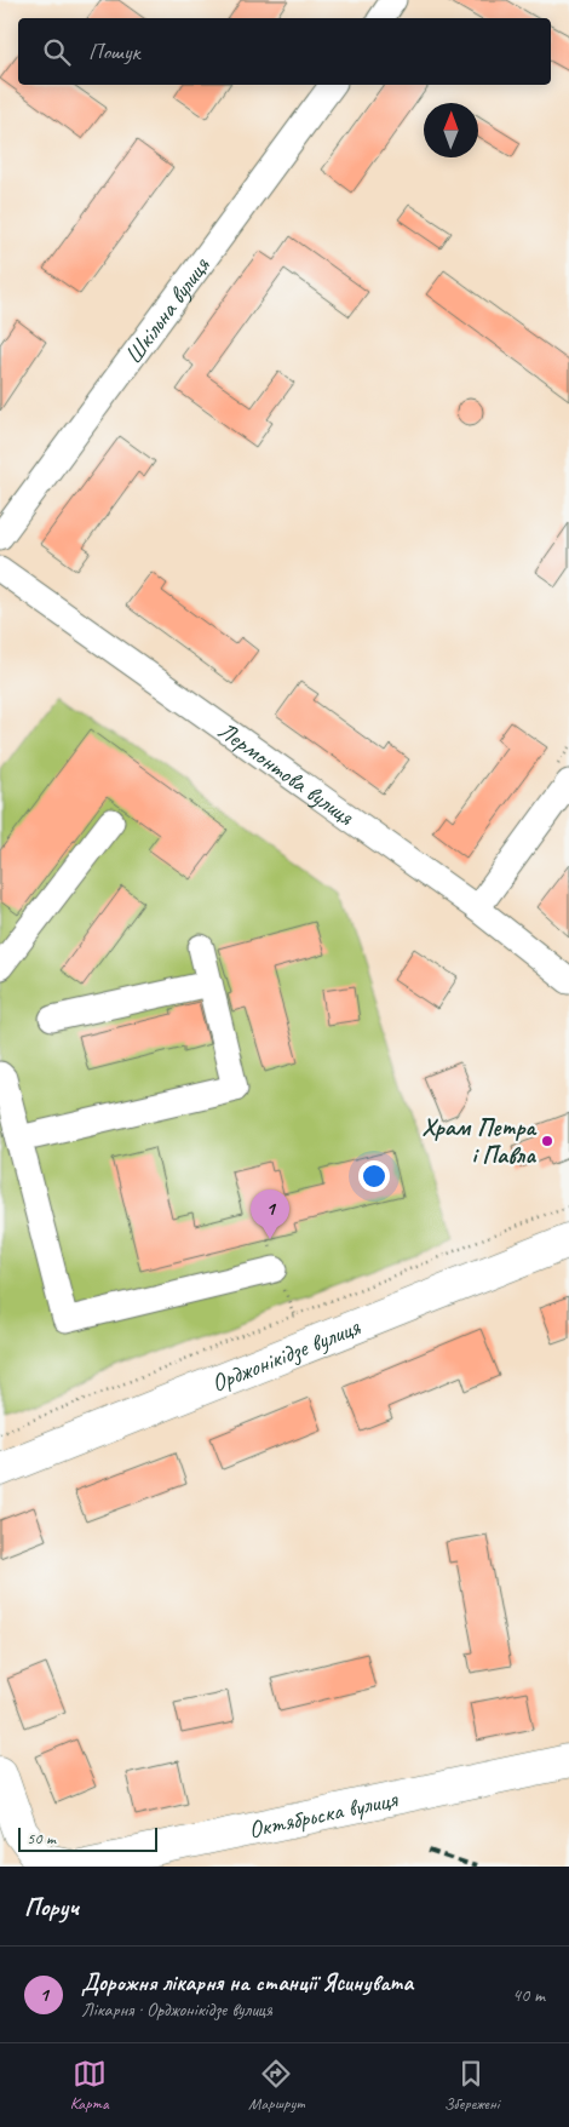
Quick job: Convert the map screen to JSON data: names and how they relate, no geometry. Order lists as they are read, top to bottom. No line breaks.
{"streets":{"main road":["Орджонікідзе вулиця","Октябрьска вулиця"],"street":["Шкільна вулиця","Лермонтова вулиця"]},"places":["Храм Петра і Павла"],"scale_bar":"50 m","north":"top","page":{"search":"Пошук","pins":"1","scale":"50 m","heading":"Поруч","list":[{"mark":"1","name":"Дорожня лікарня на станції Ясинувата","note":"Лікарня · Орджонікідзе вулиця","value":"40 m"}],"nav":["Карта","Маршрут","Збережені"]}}
